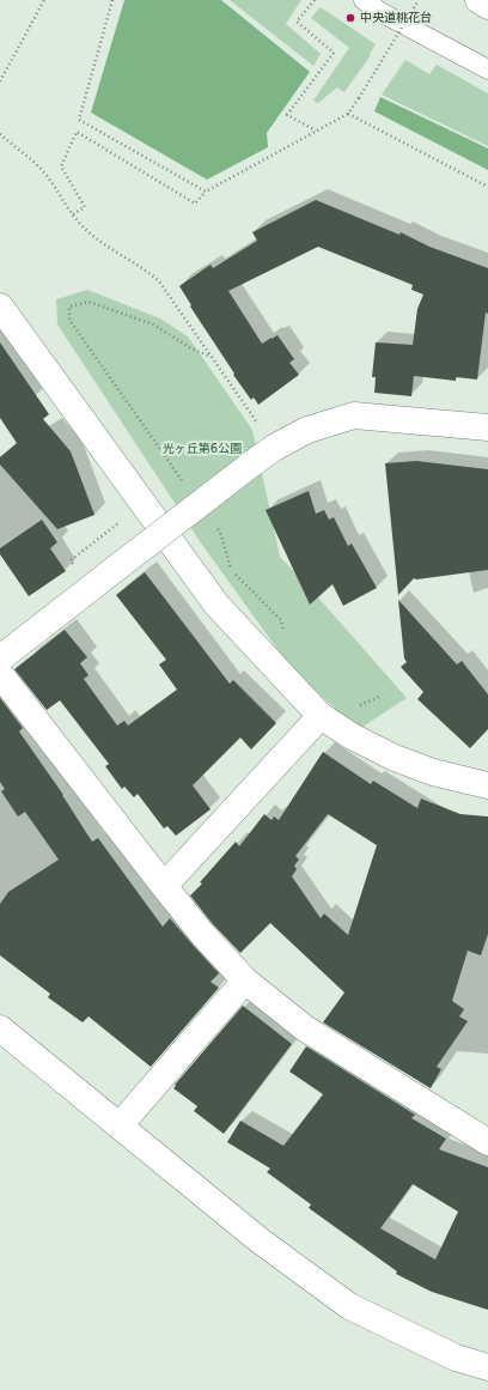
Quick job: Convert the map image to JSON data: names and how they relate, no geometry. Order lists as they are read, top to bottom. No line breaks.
{"parks":["光ヶ丘第6公園"],"places":["中央道桃花台"]}
